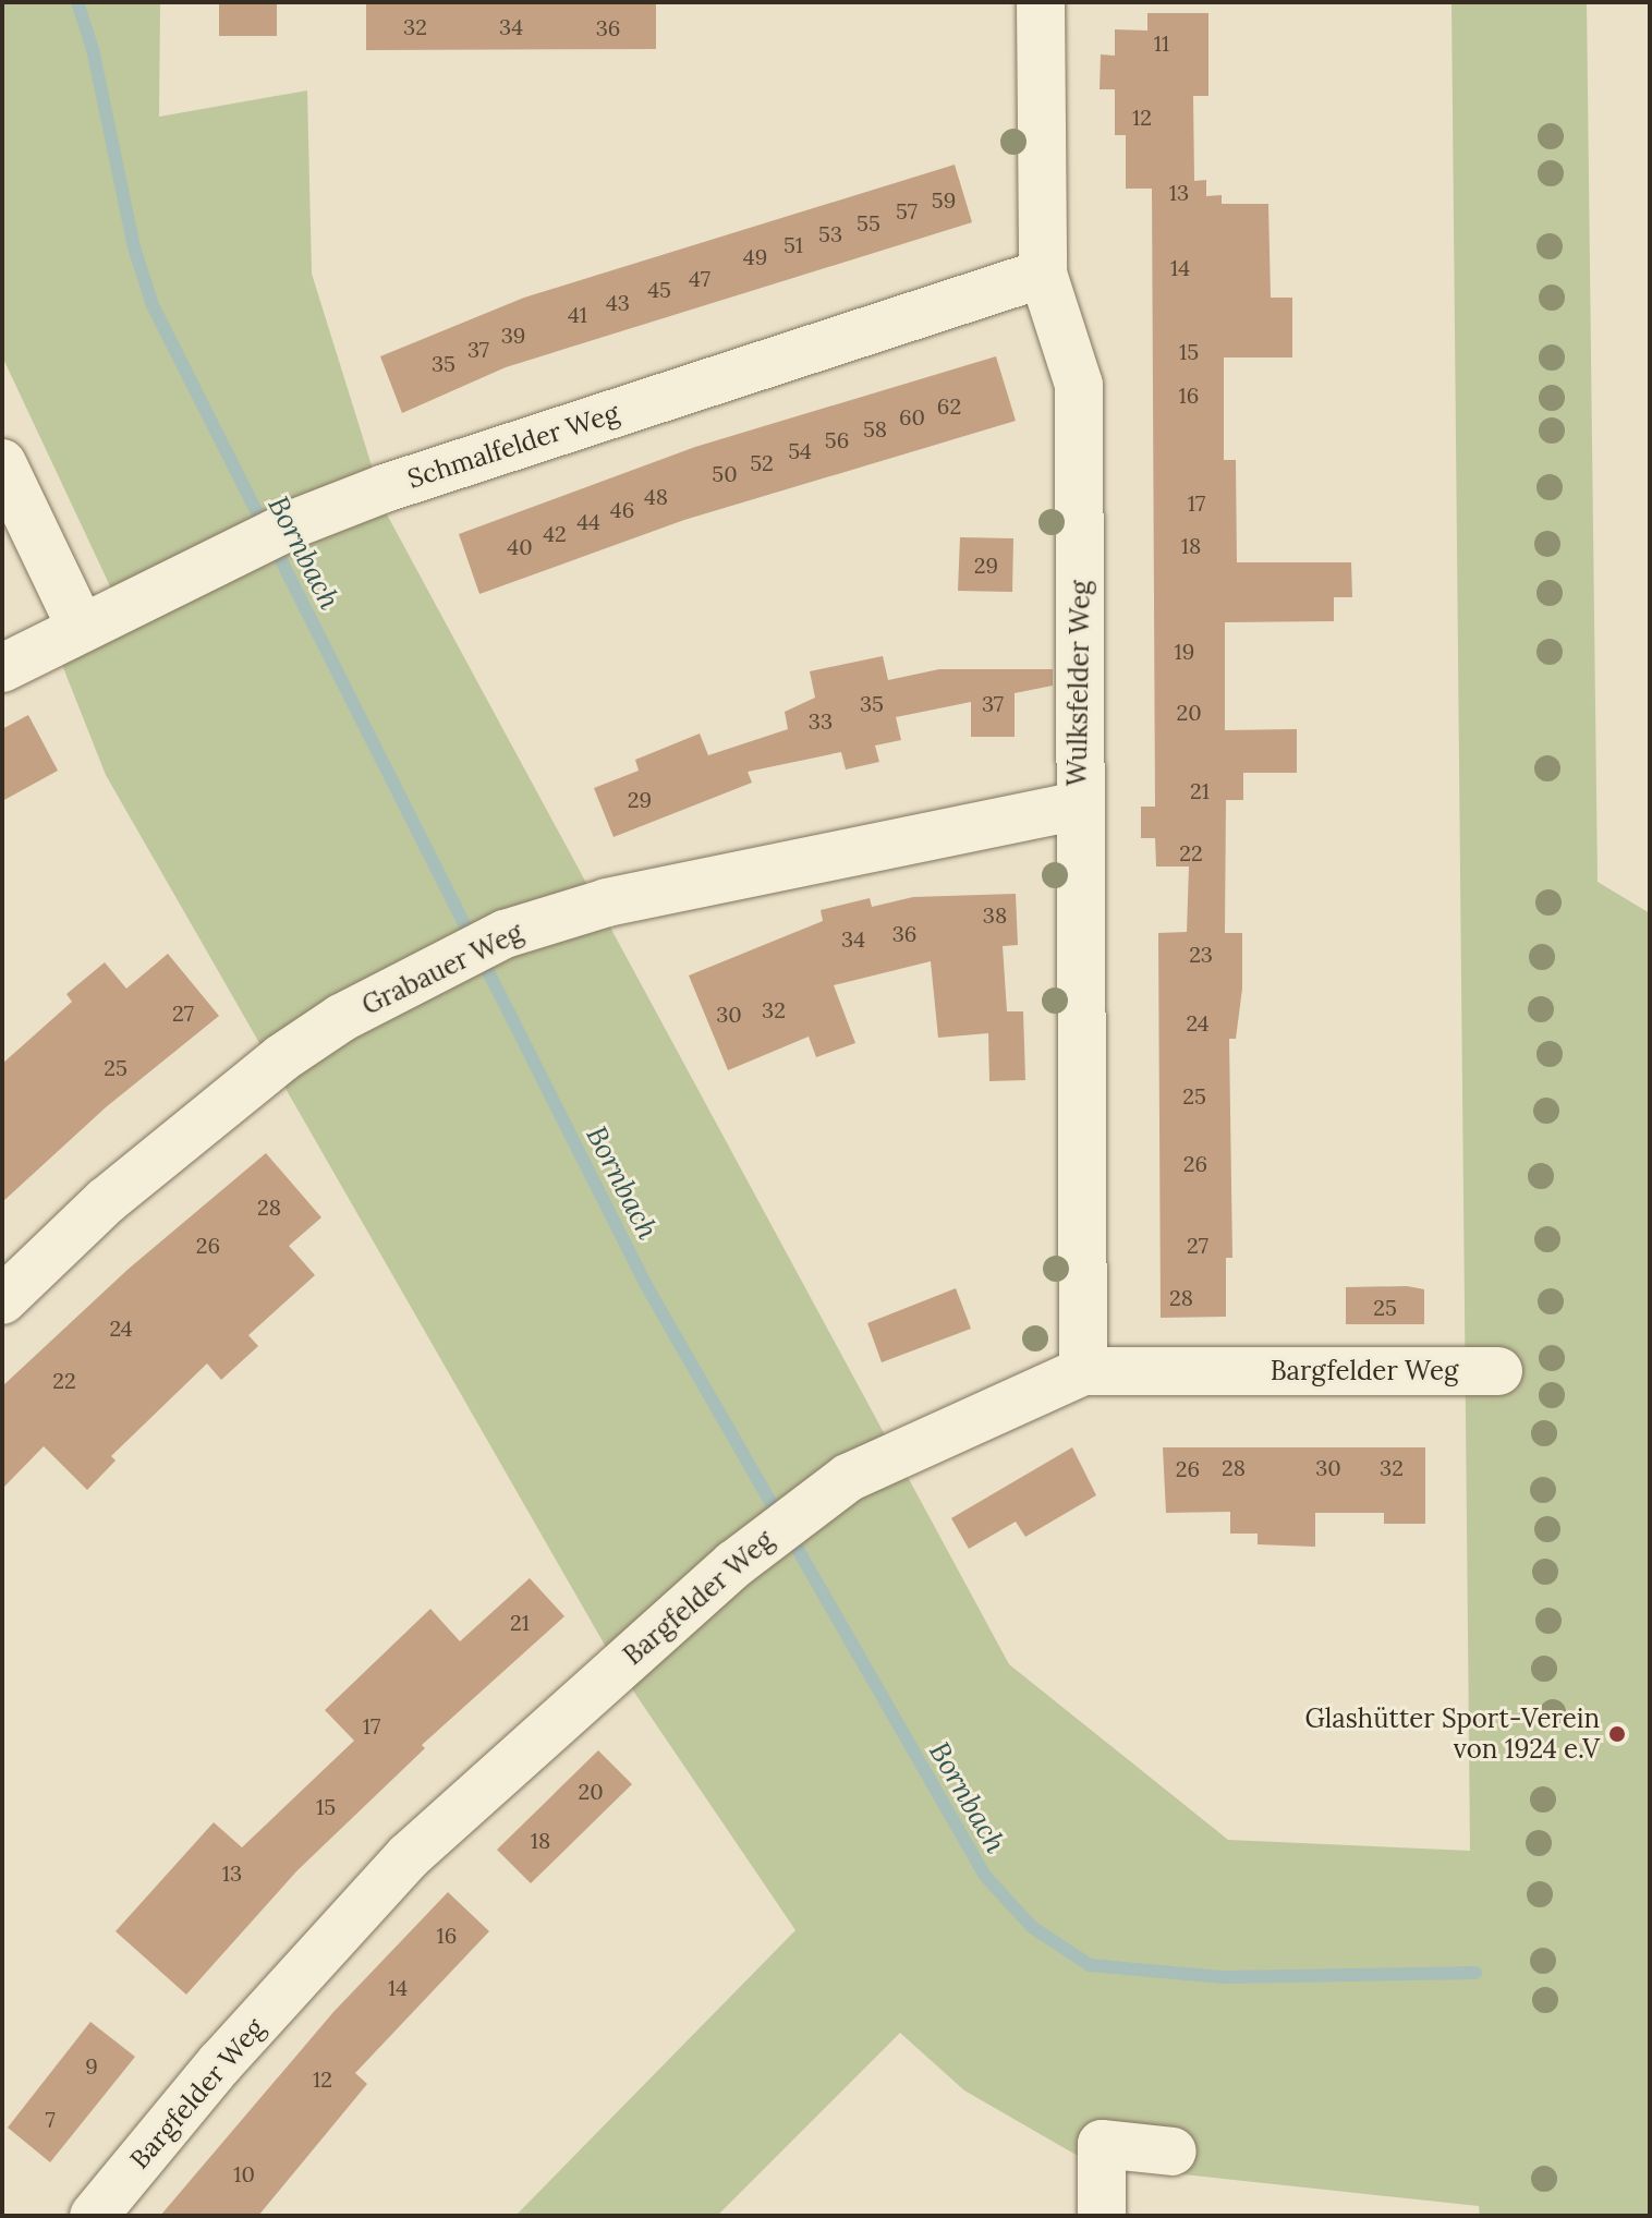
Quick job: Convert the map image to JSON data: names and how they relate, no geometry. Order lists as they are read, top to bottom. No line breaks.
{"streets":{"street":["Schmalfelder Weg","Wulksfelder Weg","Grabauer Weg","Bargfelder Weg"]},"crossings":[["Schmalfelder Weg","Wulksfelder Weg"],["Wulksfelder Weg","Grabauer Weg"],["Wulksfelder Weg","Bargfelder Weg"]],"water":["Bornbach"],"places":["Glashütter Sport-Verein von 1924 e.V"],"house_numbers":["32","34","36","11","12","13","59","57","55","53","51","49","14","47","45","43","41","39","37","15","35","16","62","60","58","56","54","52","50","48","17","46","44","42","18","40","29","19","35","37","20","33","21","29","22","38","36","34","23","32","27","30","24","25","25","26","28","26","27","28","25","24","22","28","30","32","26","21","17","20","15","18","13","16","14","9","12","7","10"]}
